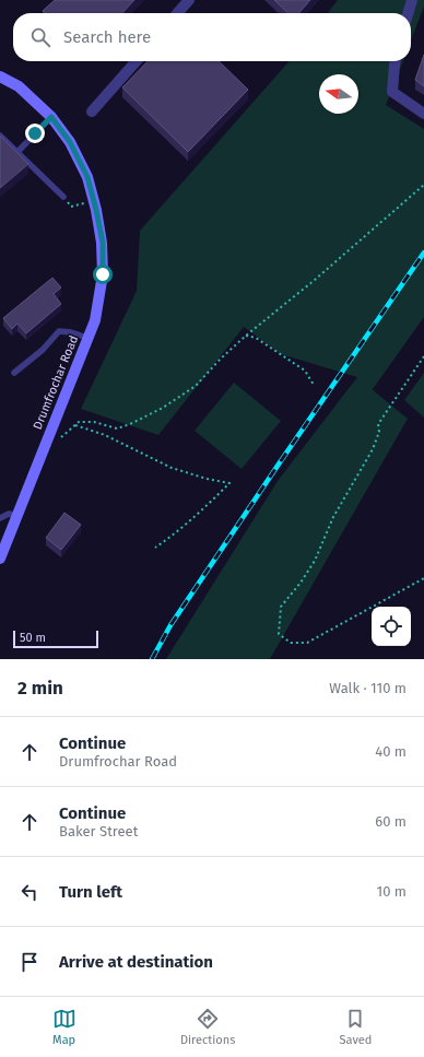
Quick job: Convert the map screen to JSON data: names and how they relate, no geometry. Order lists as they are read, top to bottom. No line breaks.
{"streets":{"main road":["Drumfrochar Road"]},"scale_bar":"50 m","north":"left","page":{"search":"Search here","scale":"50 m","heading":["2 min","Walk · 110 m"],"list":[["Continue","Drumfrochar Road","40 m"],["Continue","Baker Street","60 m"],["Turn left","10 m"],"Arrive at destination"],"nav":["Map","Directions","Saved"]}}
